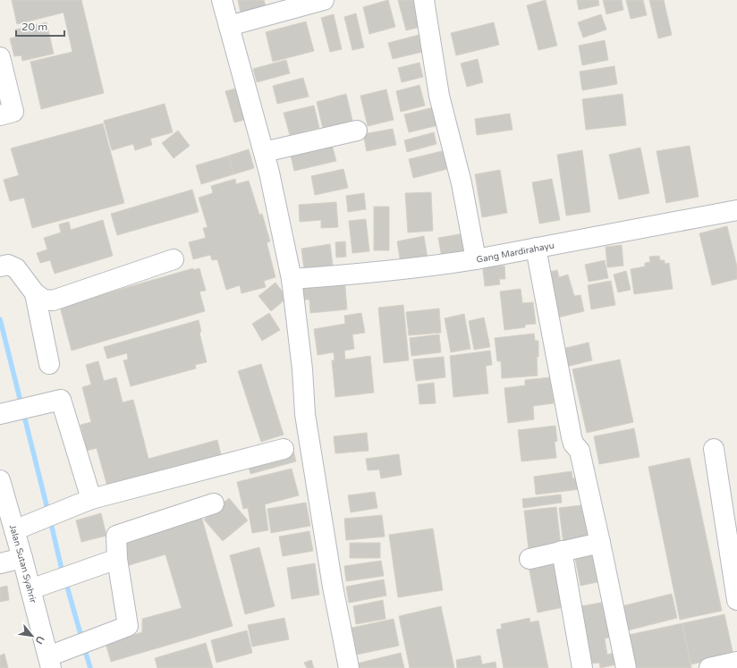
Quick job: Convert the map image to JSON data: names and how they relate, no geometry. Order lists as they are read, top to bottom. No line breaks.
{"streets":{"street":["Gang Mardirahayu","Jalan Sutan Syahrir"]},"scale_bar":"20 m","north":"bottom right"}
